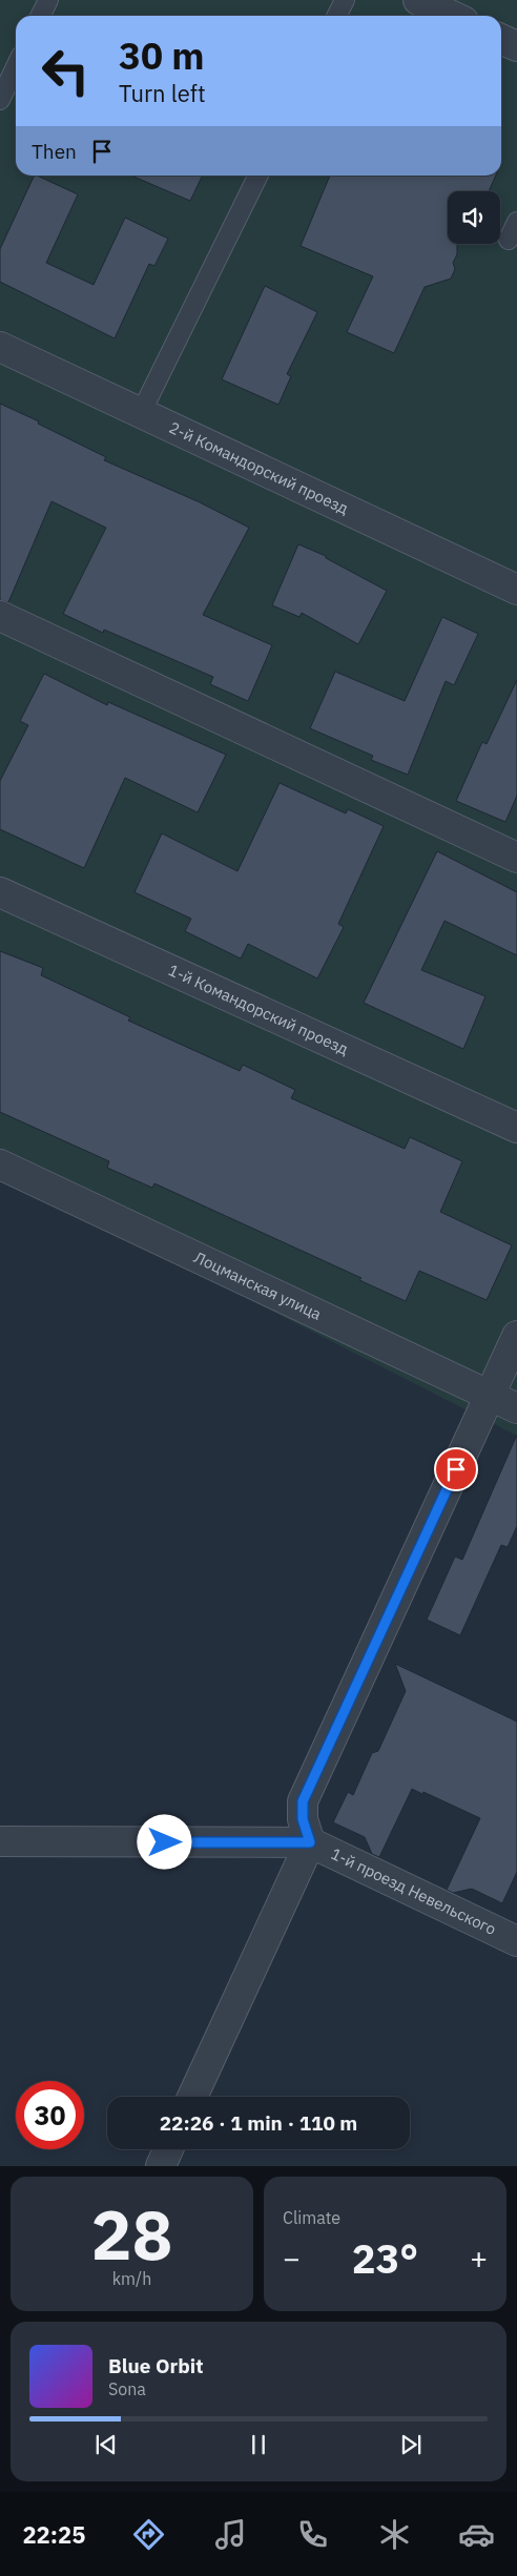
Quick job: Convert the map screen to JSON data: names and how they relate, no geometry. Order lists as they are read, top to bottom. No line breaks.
{"streets":{"street":["2-й Командорский проезд","1-й Командорский проезд","Лоцманская улица","1-й проезд Невельского"]},"page":{"turn":["30 m","Turn left"],"then":"Then","limit":"30","trip":"22:26 · 1 min · 110 m","tile":[["28","km/h"],"Climate"],"heat":["−","23°","+"],"song":["Blue Orbit","Sona"],"tabs":"22:25"}}
